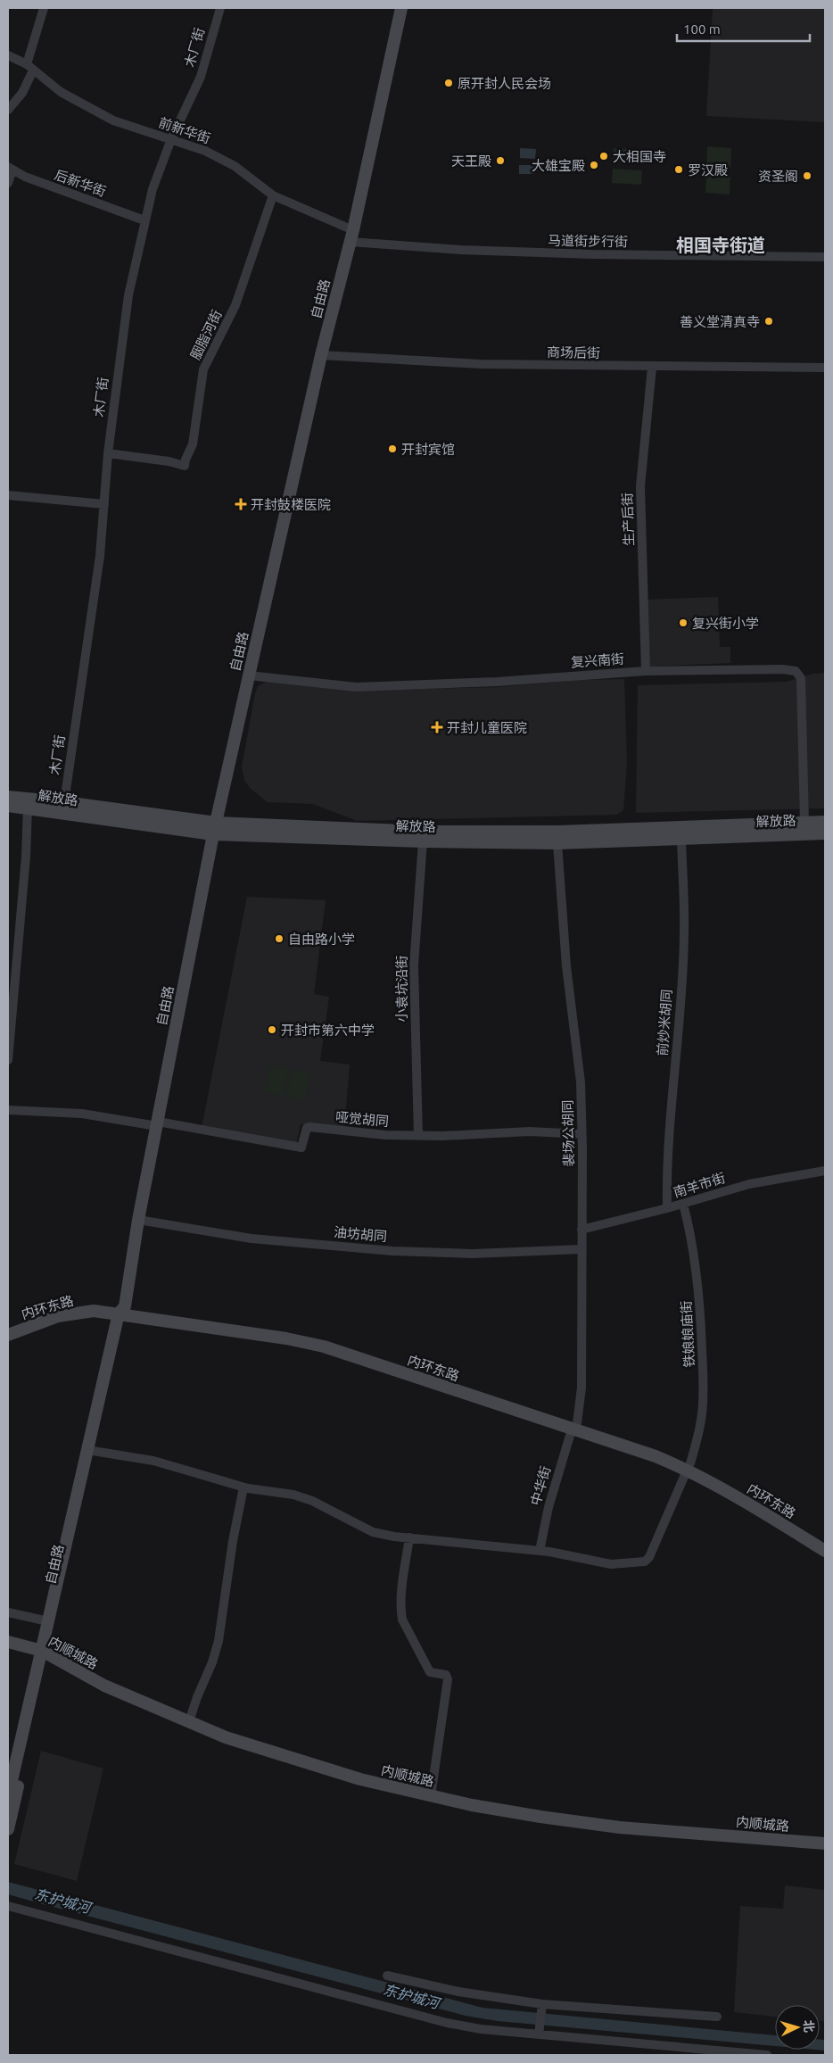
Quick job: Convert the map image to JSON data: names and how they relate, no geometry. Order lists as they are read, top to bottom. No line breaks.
{"streets":{"street":["木厂街","前新华街","后新华街","马道街步行街","自由路","胭脂河街","商场后街","生产后街","复兴南街","解放路","小袁坑沿街","前炒米胡同","哑觉胡同","裴场公胡同","南羊市街","油坊胡同","内环东路","铁娘娘庙街","中华街","内顺城路"]},"crossings":[["木厂街","前新华街"],["木厂街","后新华街"],["木厂街","胭脂河街"],["木厂街","解放路"],["前新华街","马道街步行街"],["前新华街","自由路"],["前新华街","胭脂河街"],["马道街步行街","自由路"],["自由路","商场后街"],["自由路","复兴南街"],["自由路","解放路"],["自由路","哑觉胡同"],["自由路","油坊胡同"],["自由路","内环东路"],["自由路","内顺城路"],["商场后街","生产后街"],["生产后街","复兴南街"],["复兴南街","解放路"],["解放路","小袁坑沿街"],["解放路","前炒米胡同"],["解放路","裴场公胡同"],["小袁坑沿街","哑觉胡同"],["前炒米胡同","南羊市街"],["哑觉胡同","裴场公胡同"],["裴场公胡同","南羊市街"],["裴场公胡同","油坊胡同"],["裴场公胡同","内环东路"],["裴场公胡同","中华街"],["南羊市街","铁娘娘庙街"],["内环东路","铁娘娘庙街"],["内环东路","中华街"],["铁娘娘庙街","中华街"]],"districts":["相国寺街道"],"water":["东护城河"],"places":{"other":["原开封人民会场","大相国寺","天王殿","大雄宝殿","罗汉殿","资圣阁","善义堂清真寺","开封宾馆","复兴街小学","自由路小学","开封市第六中学"],"health":["开封鼓楼医院","开封儿童医院"]},"scale_bar":"100 m","north":"right"}
